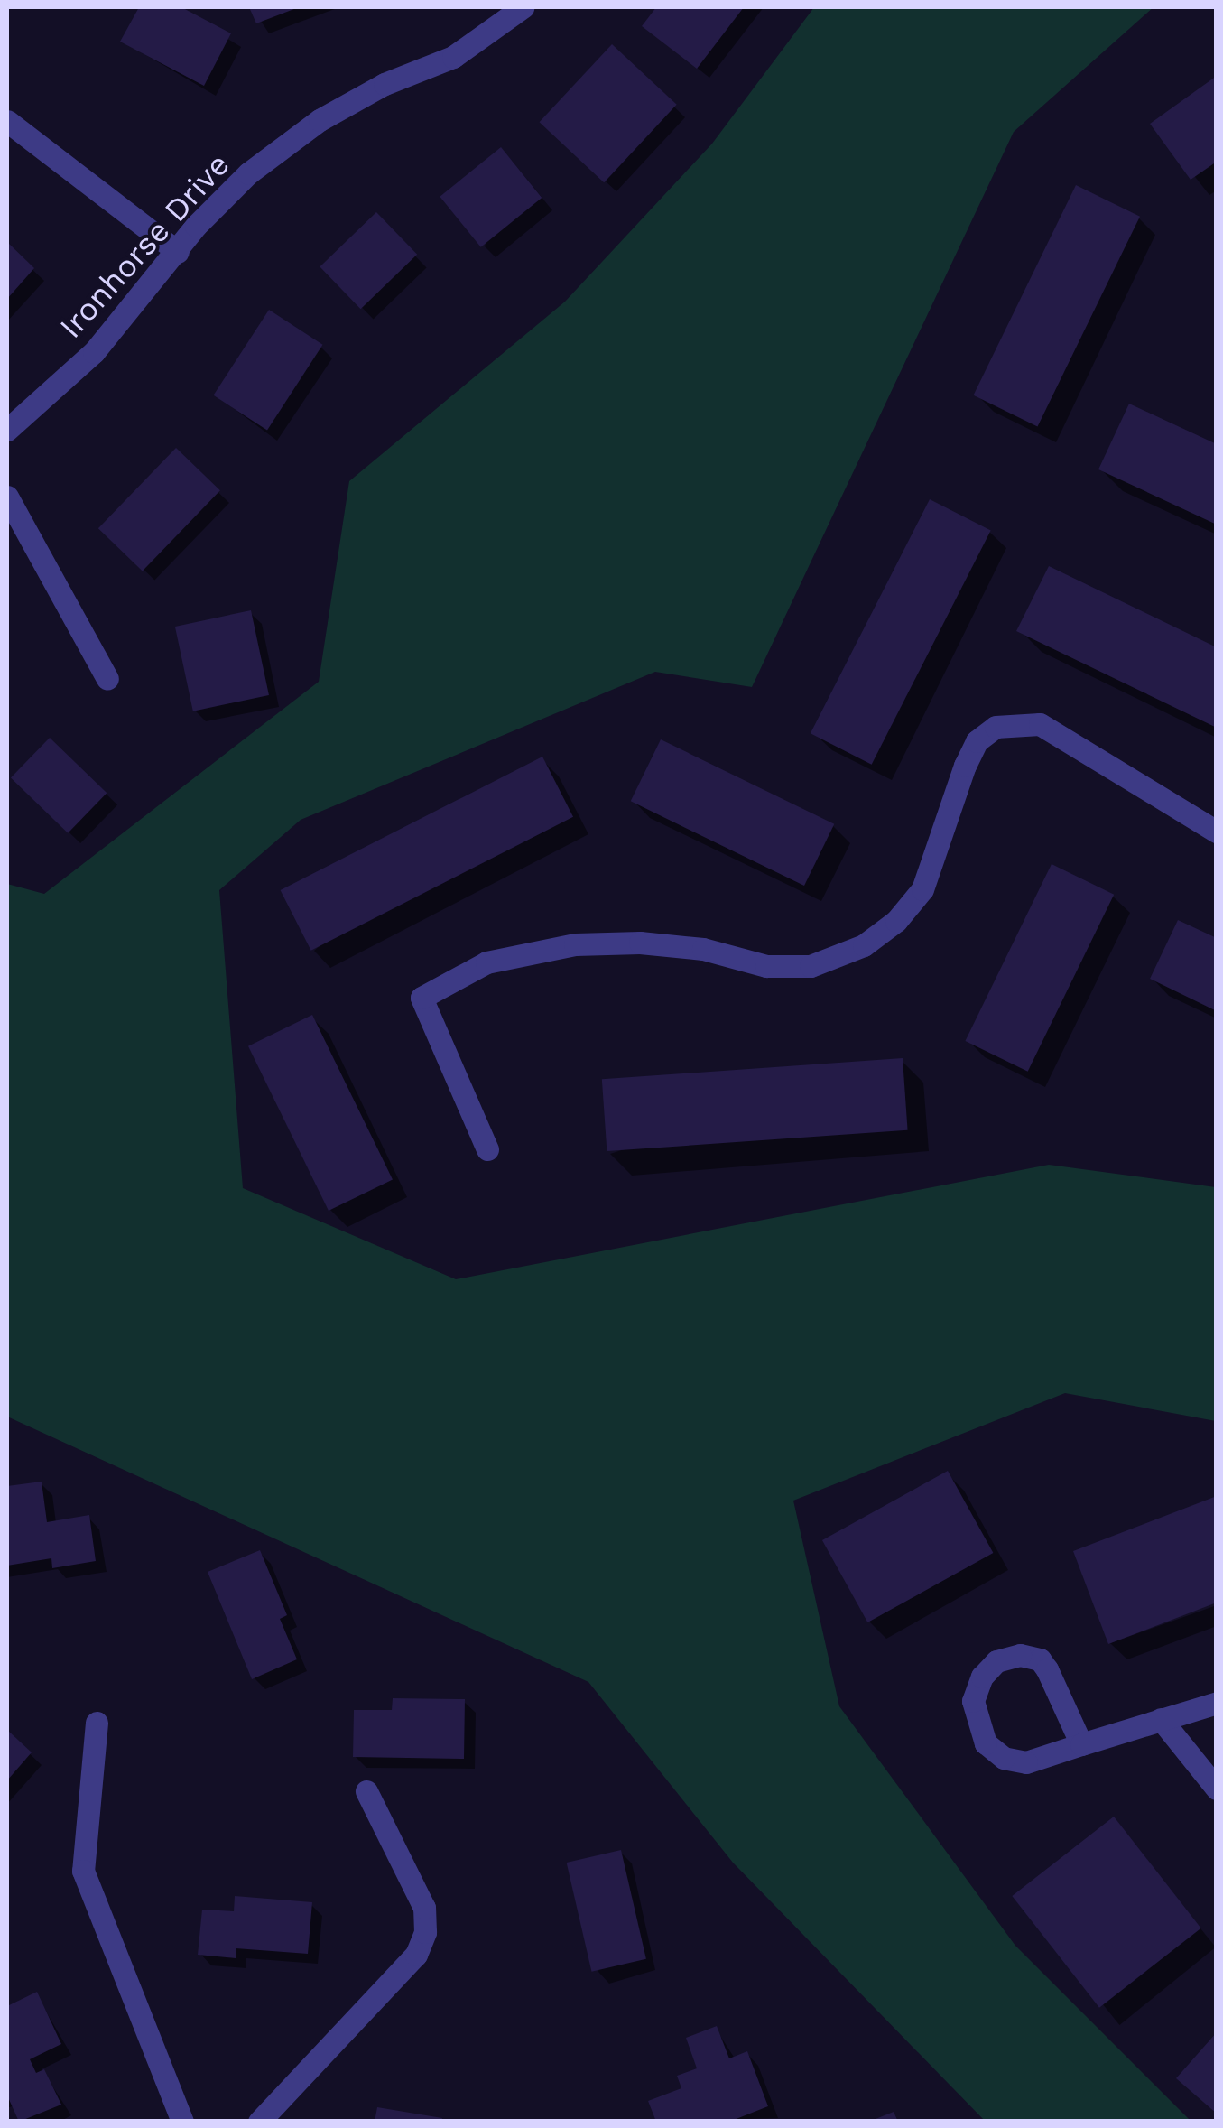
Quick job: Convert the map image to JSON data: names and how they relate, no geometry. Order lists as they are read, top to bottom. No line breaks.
{"streets":{"street":["Ironhorse Drive"]}}
